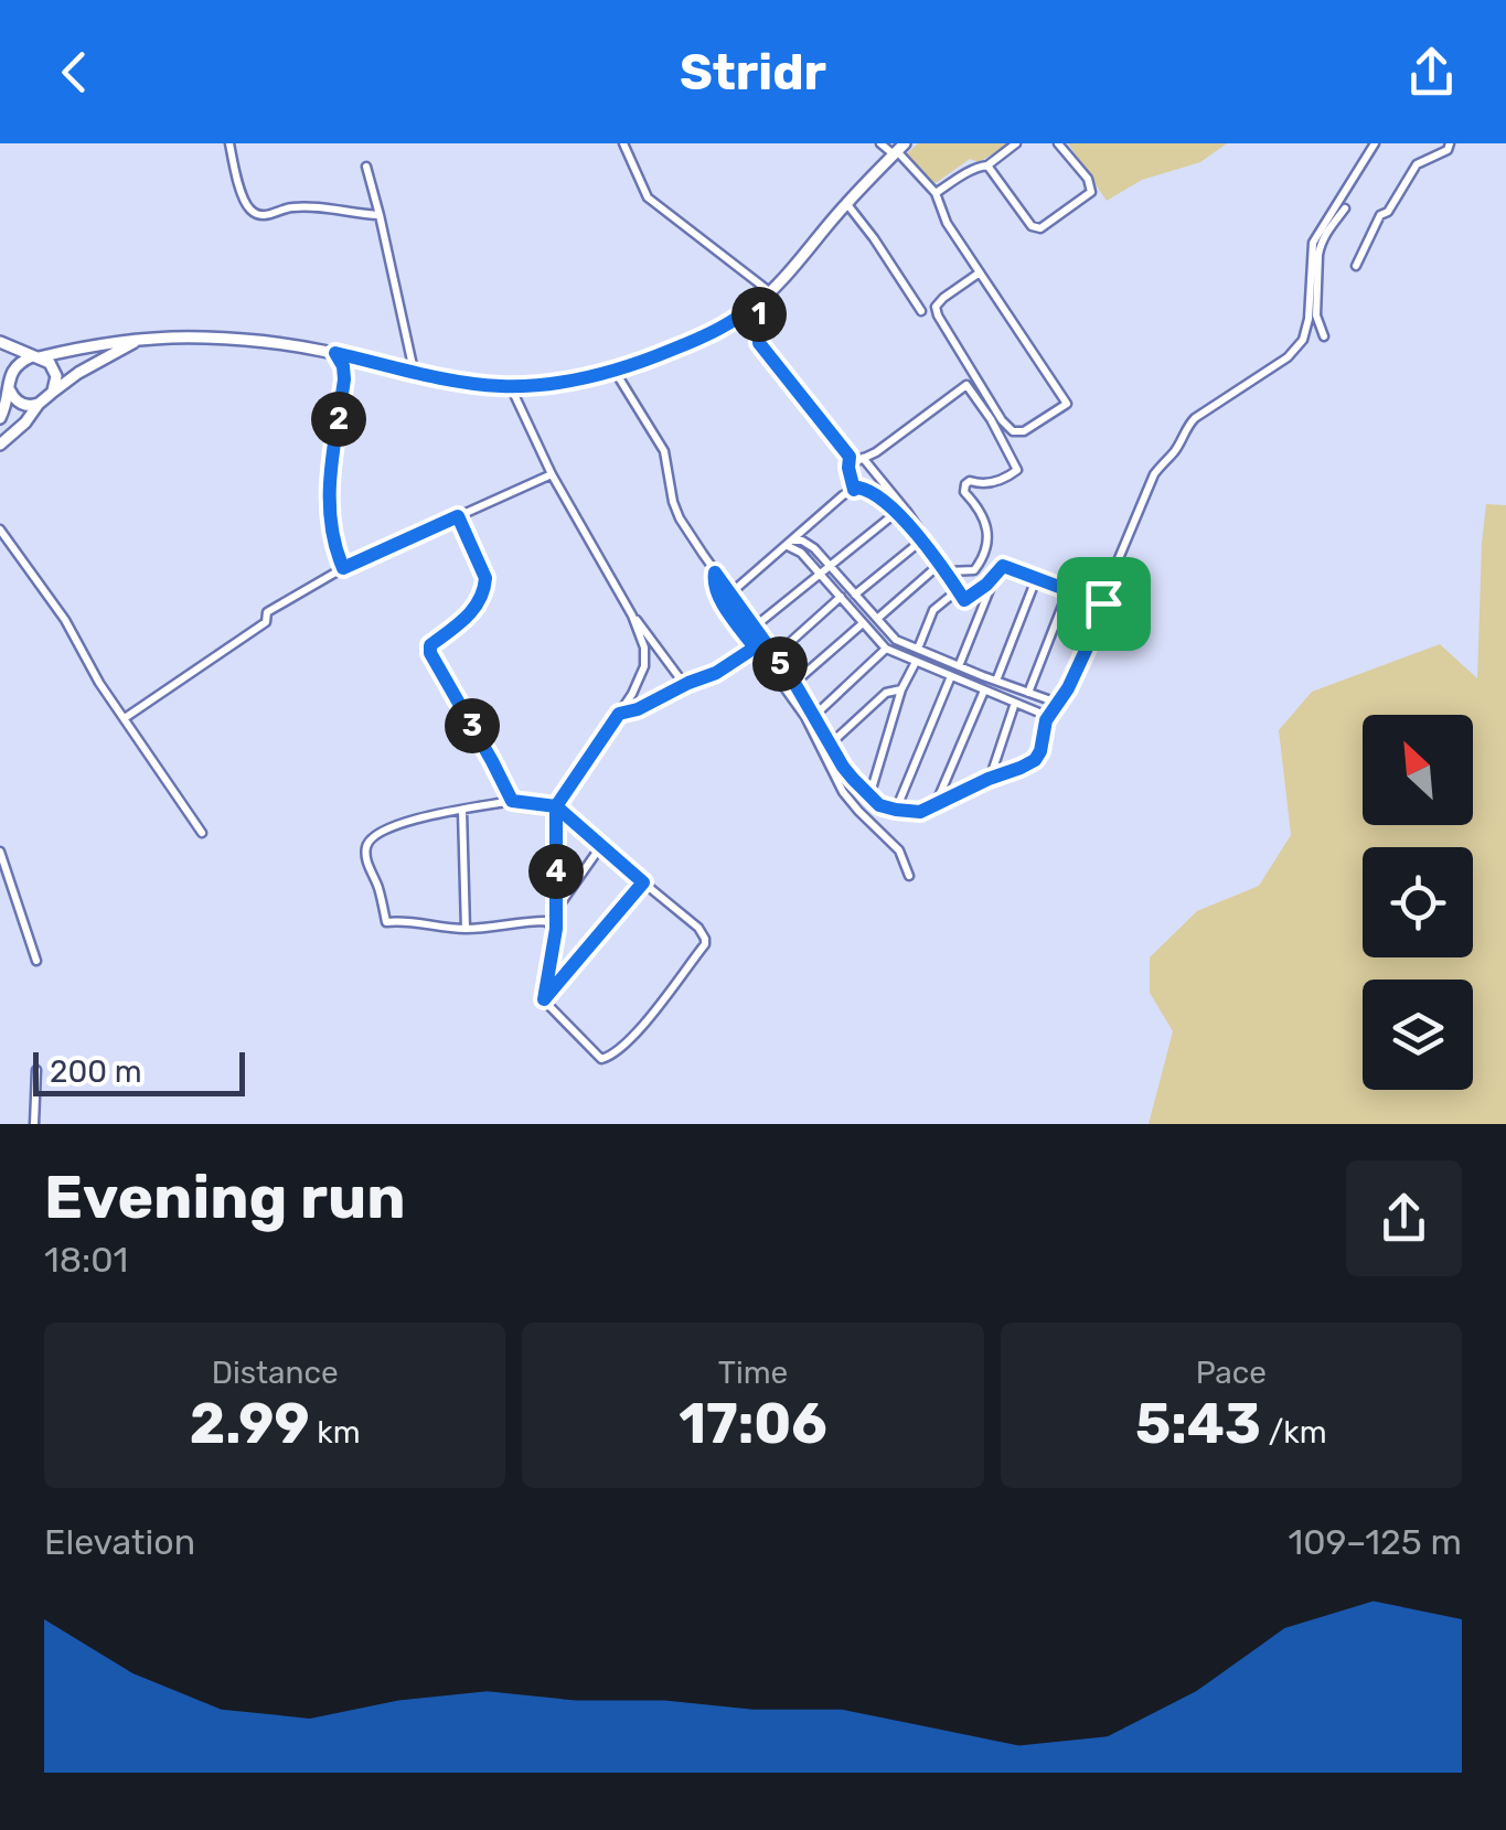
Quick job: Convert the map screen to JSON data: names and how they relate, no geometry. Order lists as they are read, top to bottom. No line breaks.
{"scale_bar":"200 m","north":"top left","page":{"header":"Stridr","pins":["1","2","5","3","4"],"scale":"200 m","heading":["Evening run","18:01"],"stats":[["Distance","2.99 km"],["Time","17:06"],["Pace","5:43 /km"]],"chart":["Elevation","109–125 m"]}}
